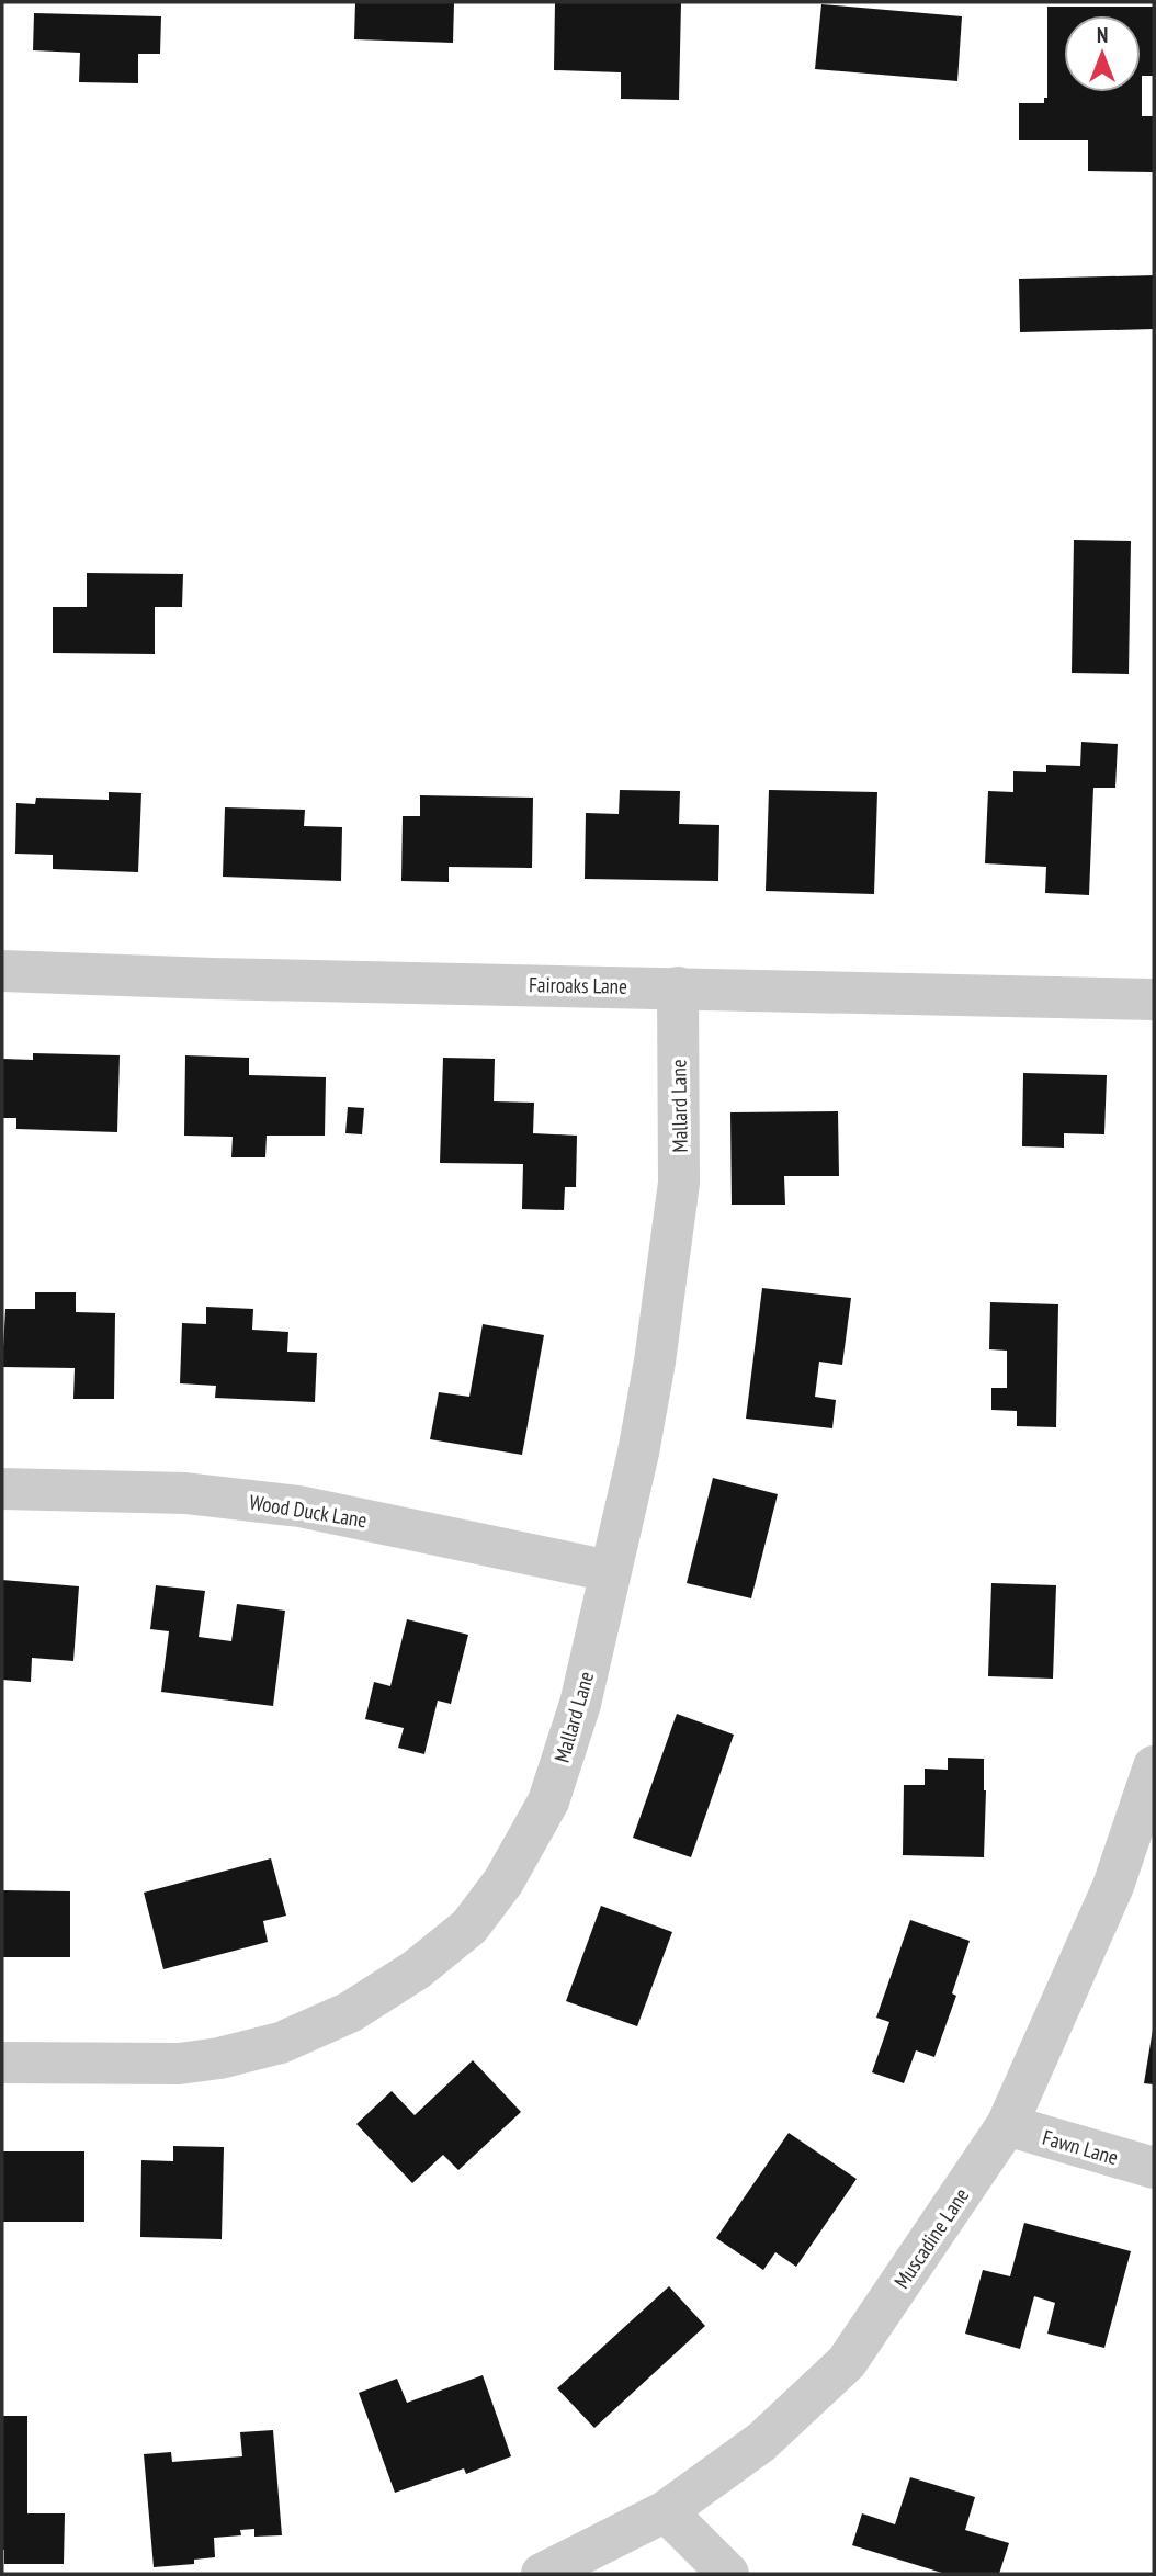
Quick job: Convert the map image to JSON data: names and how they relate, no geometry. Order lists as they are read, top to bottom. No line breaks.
{"streets":{"street":["Fairoaks Lane","Mallard Lane","Wood Duck Lane","Fawn Lane","Muscadine Lane"]},"crossings":[["Fairoaks Lane","Mallard Lane"],["Mallard Lane","Wood Duck Lane"],["Fawn Lane","Muscadine Lane"]],"north":"top"}
